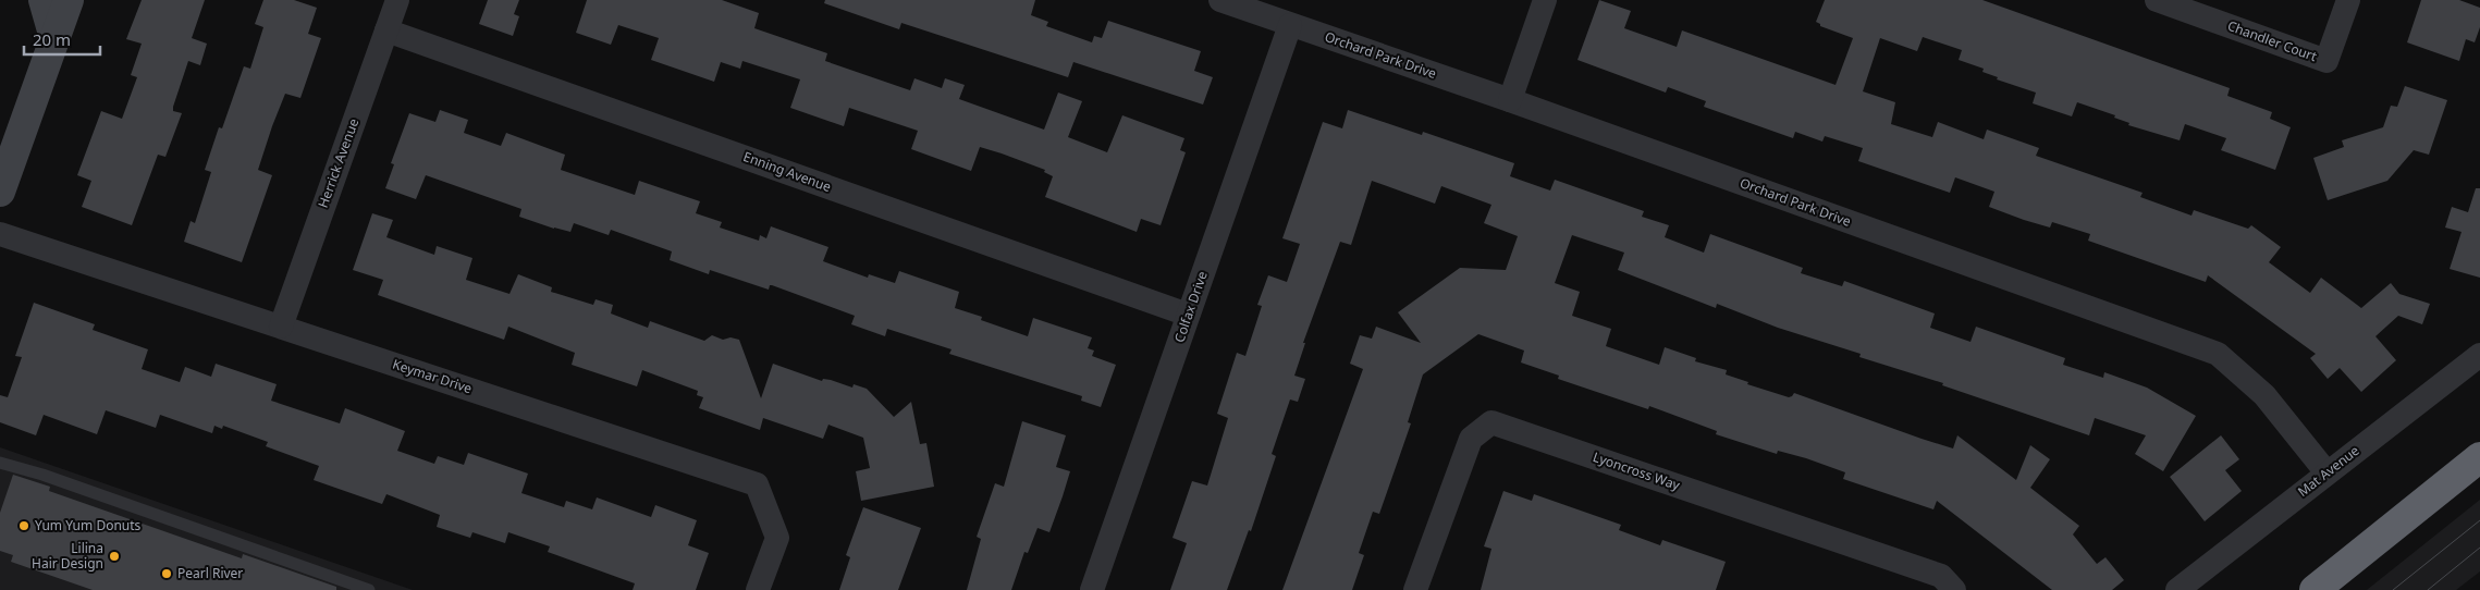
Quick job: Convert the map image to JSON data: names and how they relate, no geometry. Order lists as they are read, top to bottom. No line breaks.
{"streets":{"street":["Chandler Court","Orchard Park Drive","Herrick Avenue","Enning Avenue","Colfax Drive","Keymar Drive","Lyoncross Way","Mat Avenue"]},"crossings":[["Orchard Park Drive","Colfax Drive"],["Orchard Park Drive","Mat Avenue"],["Herrick Avenue","Enning Avenue"],["Herrick Avenue","Keymar Drive"],["Enning Avenue","Colfax Drive"]],"places":["Yum Yum Donuts","Lilina Hair Design","Pearl River"],"scale_bar":"20 m"}
